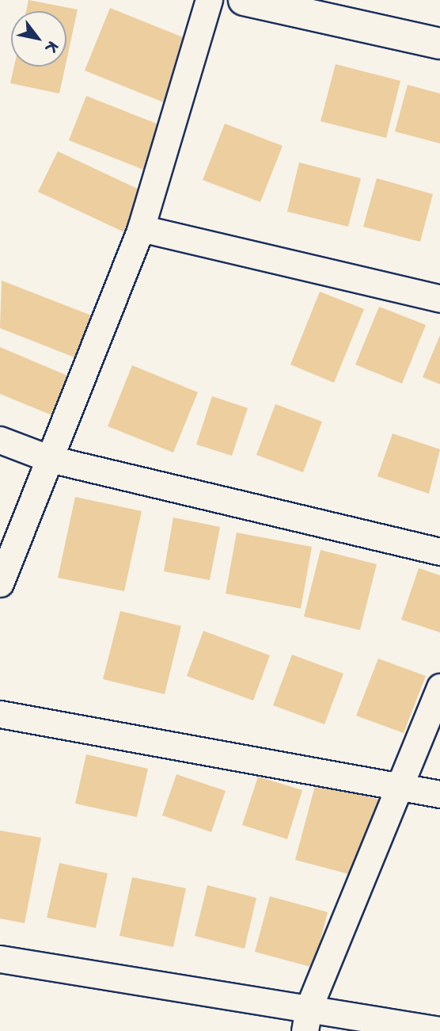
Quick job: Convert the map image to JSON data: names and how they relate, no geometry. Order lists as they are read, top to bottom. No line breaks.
{"north":"bottom right"}
